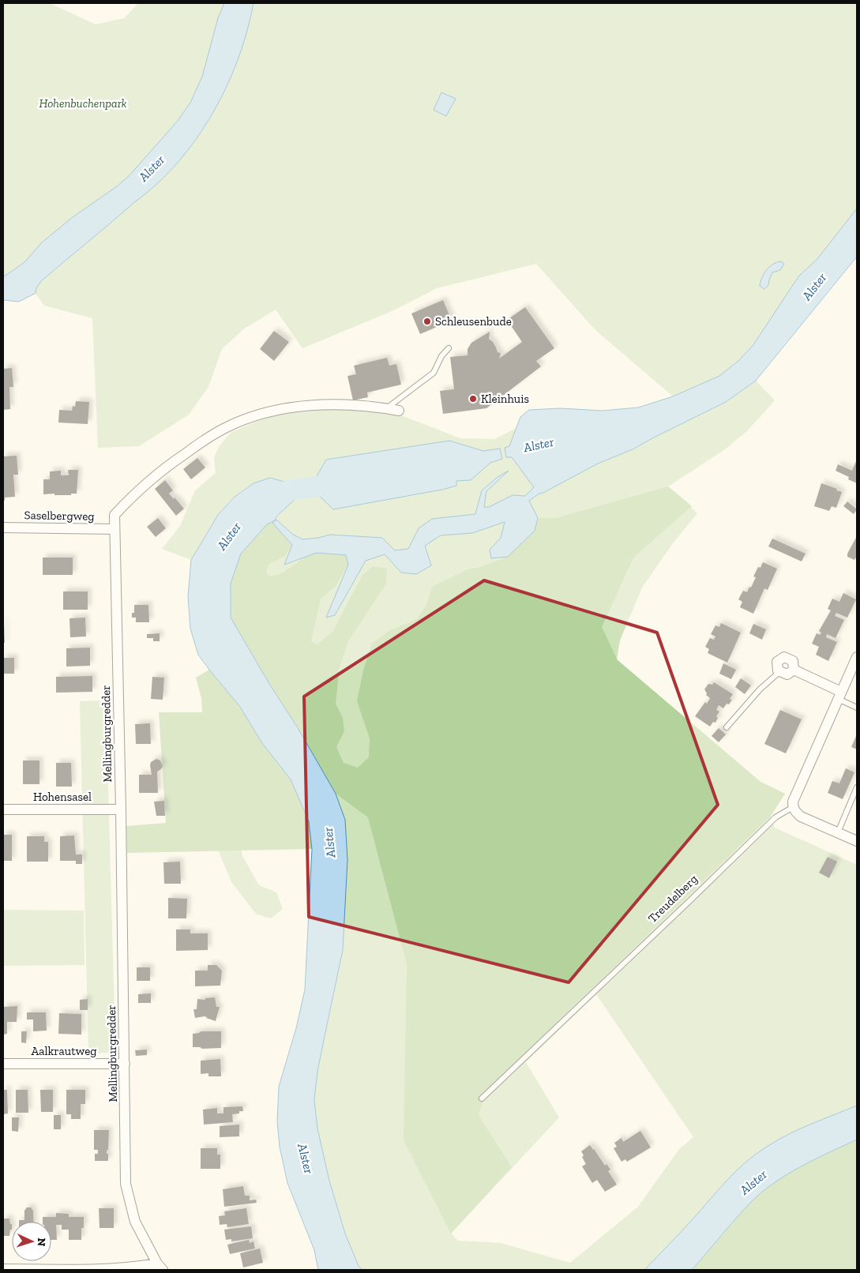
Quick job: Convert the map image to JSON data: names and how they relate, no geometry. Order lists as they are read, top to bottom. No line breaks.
{"streets":{"street":["Saselbergweg","Mellingburgredder","Hohensasel","Aalkrautweg"],"lane":["Treudelberg"]},"crossings":[["Saselbergweg","Mellingburgredder"],["Mellingburgredder","Hohensasel"],["Mellingburgredder","Aalkrautweg"]],"water":["Alster"],"parks":["Hohenbuchenpark"],"places":["Schleusenbude","Kleinhuis"],"north":"right"}
